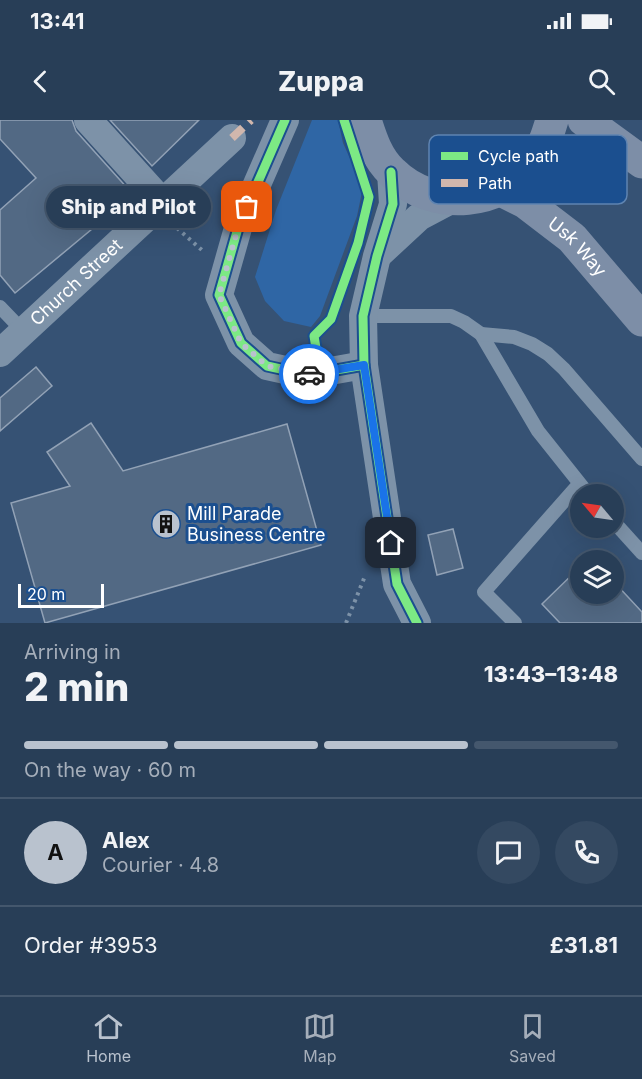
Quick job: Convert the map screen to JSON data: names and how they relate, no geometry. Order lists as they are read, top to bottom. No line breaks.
{"streets":{"main road":["Usk Way"],"street":["Church Street"]},"places":{"other":["Ship and Pilot"],"building":["Mill Parade Business Centre"]},"legend":["Cycle path","Path"],"scale_bar":"20 m","north":"top left","page":{"status":"13:41","header":"Zuppa","bubble":"Ship and Pilot","scale":"20 m","heading":["2 min","Arriving in","13:43–13:48"],"panel":["Alex","Courier · 4.8","Order #3953","£31.81"],"bar":"On the way · 60 m","round":"A","tabs":["Home","Map","Saved"]}}
